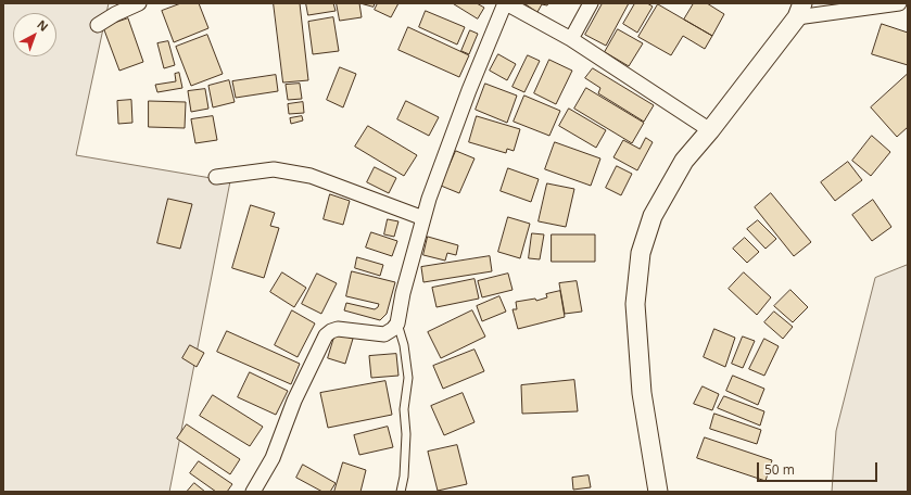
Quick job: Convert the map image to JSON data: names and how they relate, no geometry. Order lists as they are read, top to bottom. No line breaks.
{"scale_bar":"50 m","north":"top right"}
